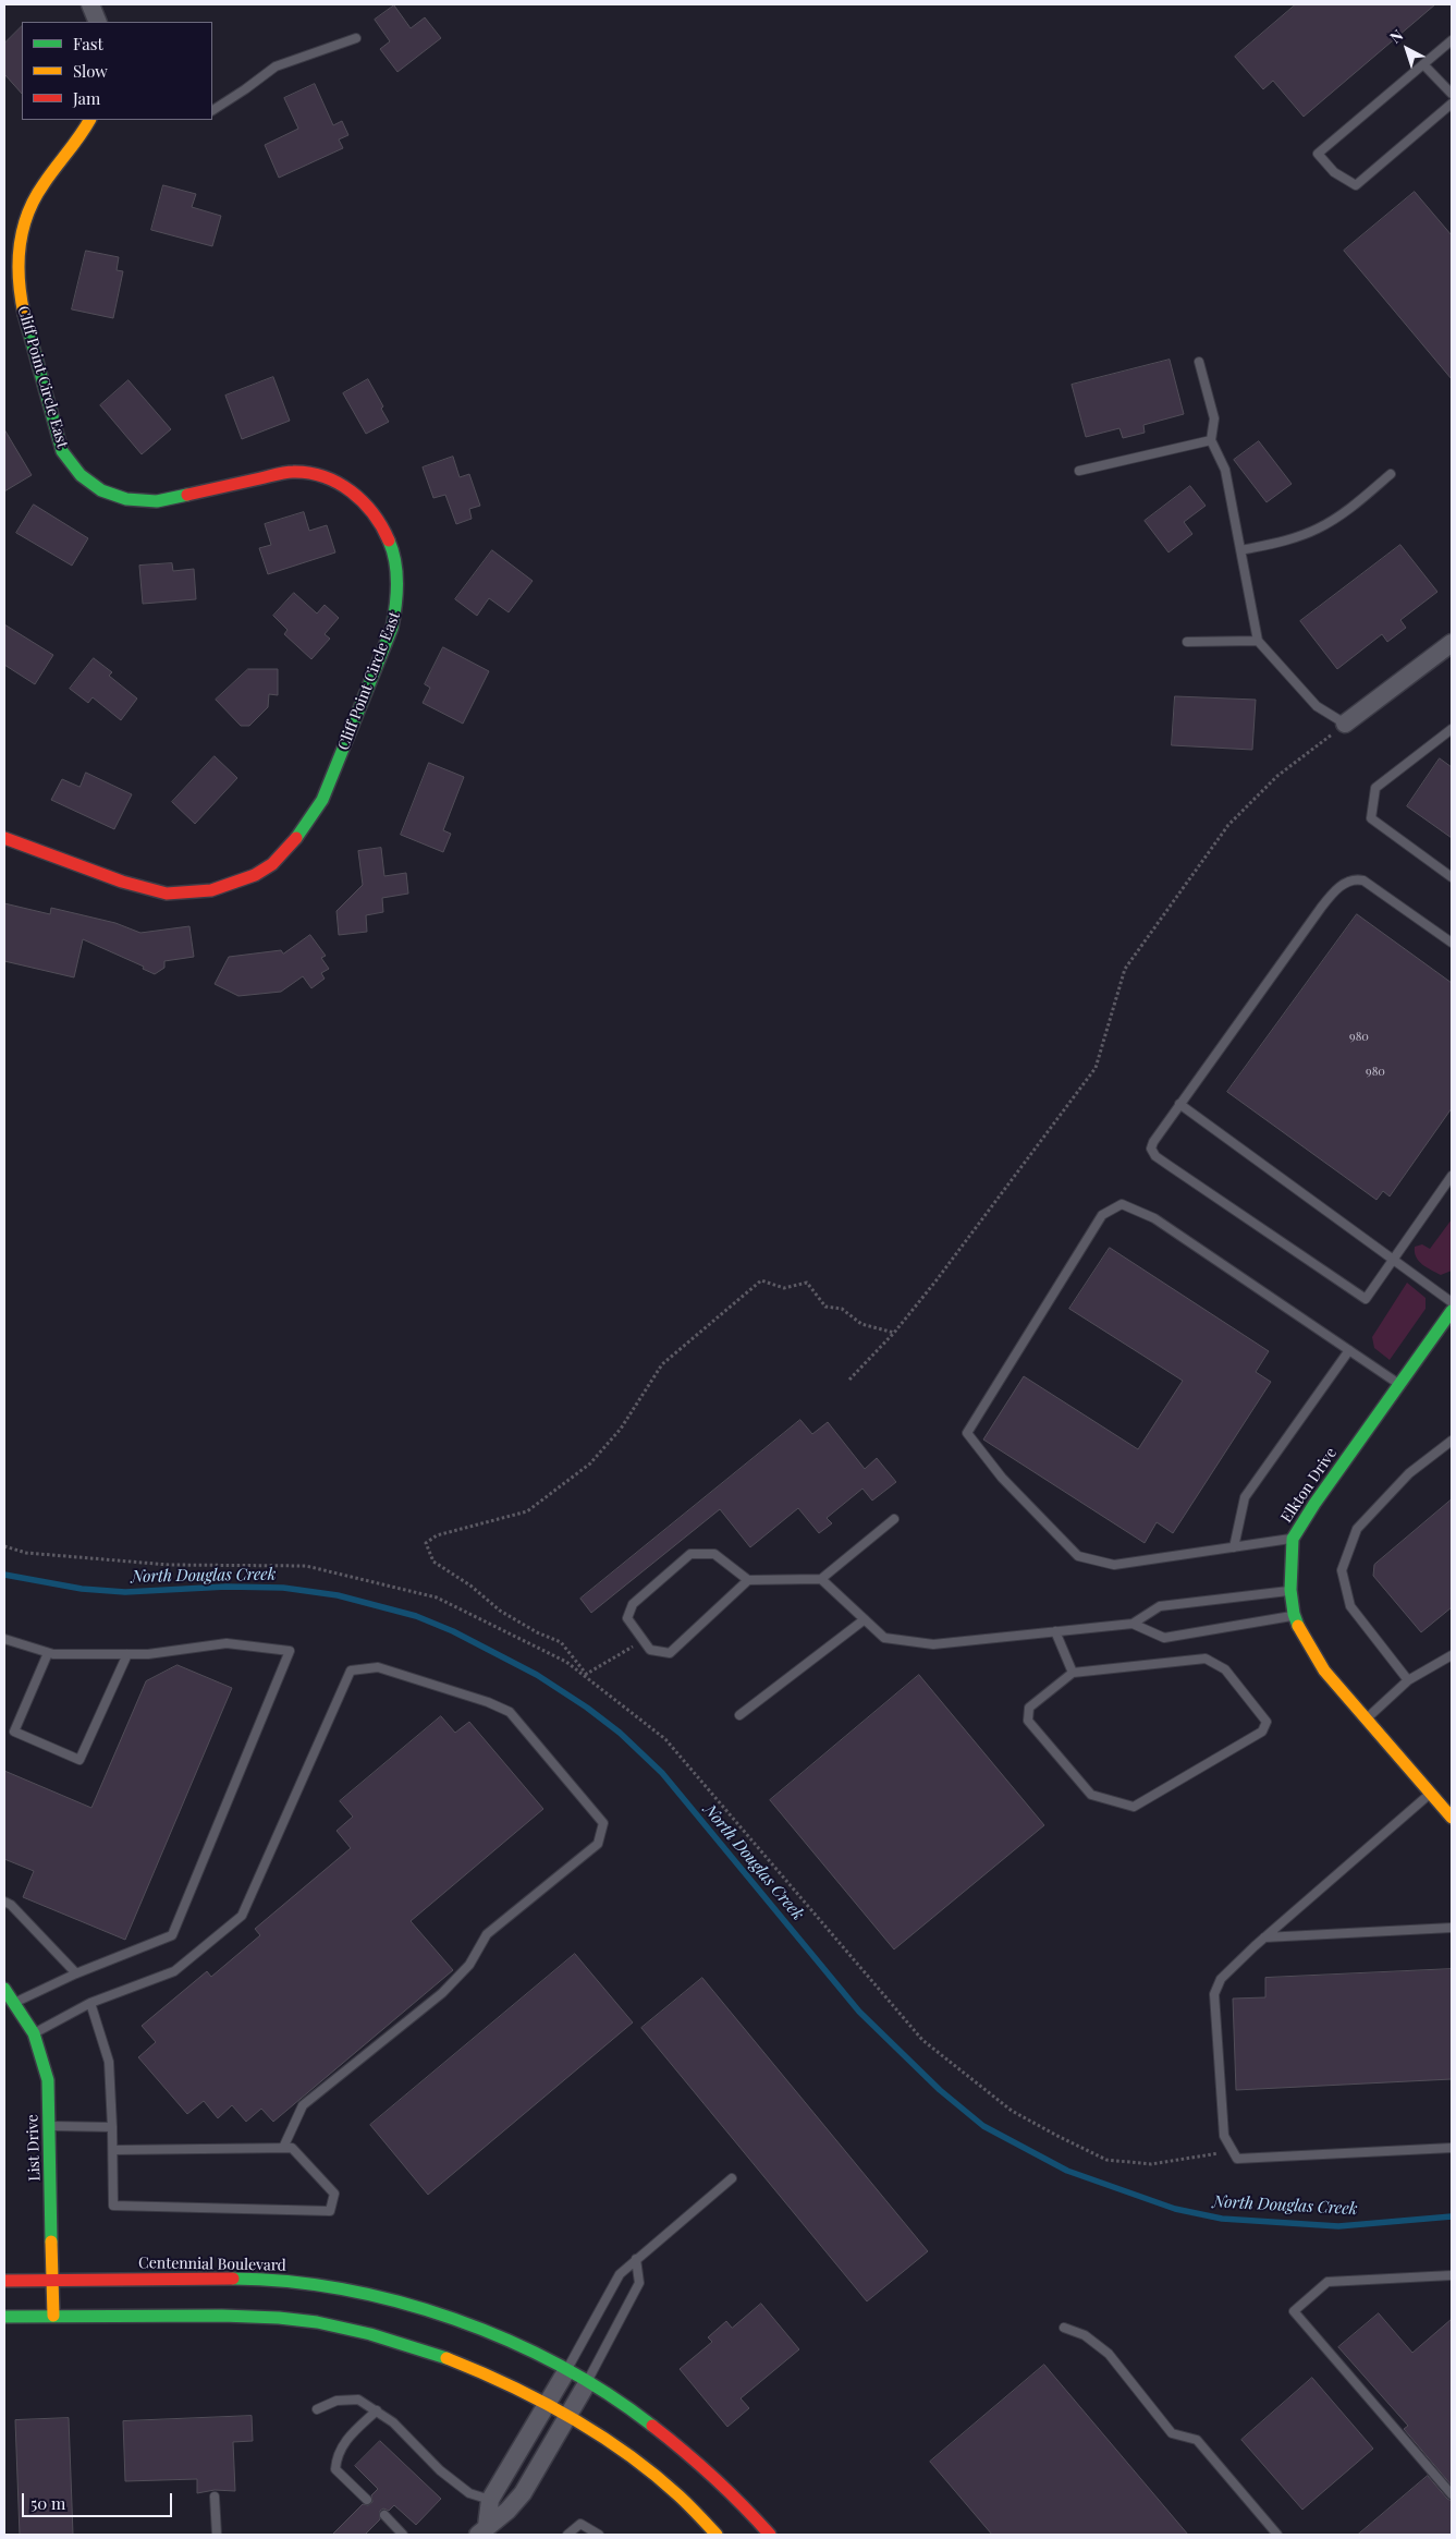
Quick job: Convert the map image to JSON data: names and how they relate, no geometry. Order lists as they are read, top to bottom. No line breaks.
{"streets":{"street":["Cliff Point Circle East","Elkton Drive","List Drive","Centennial Boulevard"]},"crossings":[["List Drive","Centennial Boulevard"]],"water":["North Douglas Creek"],"house_numbers":["980","980"],"legend":["Fast","Slow","Jam"],"scale_bar":"50 m","north":"top left"}
